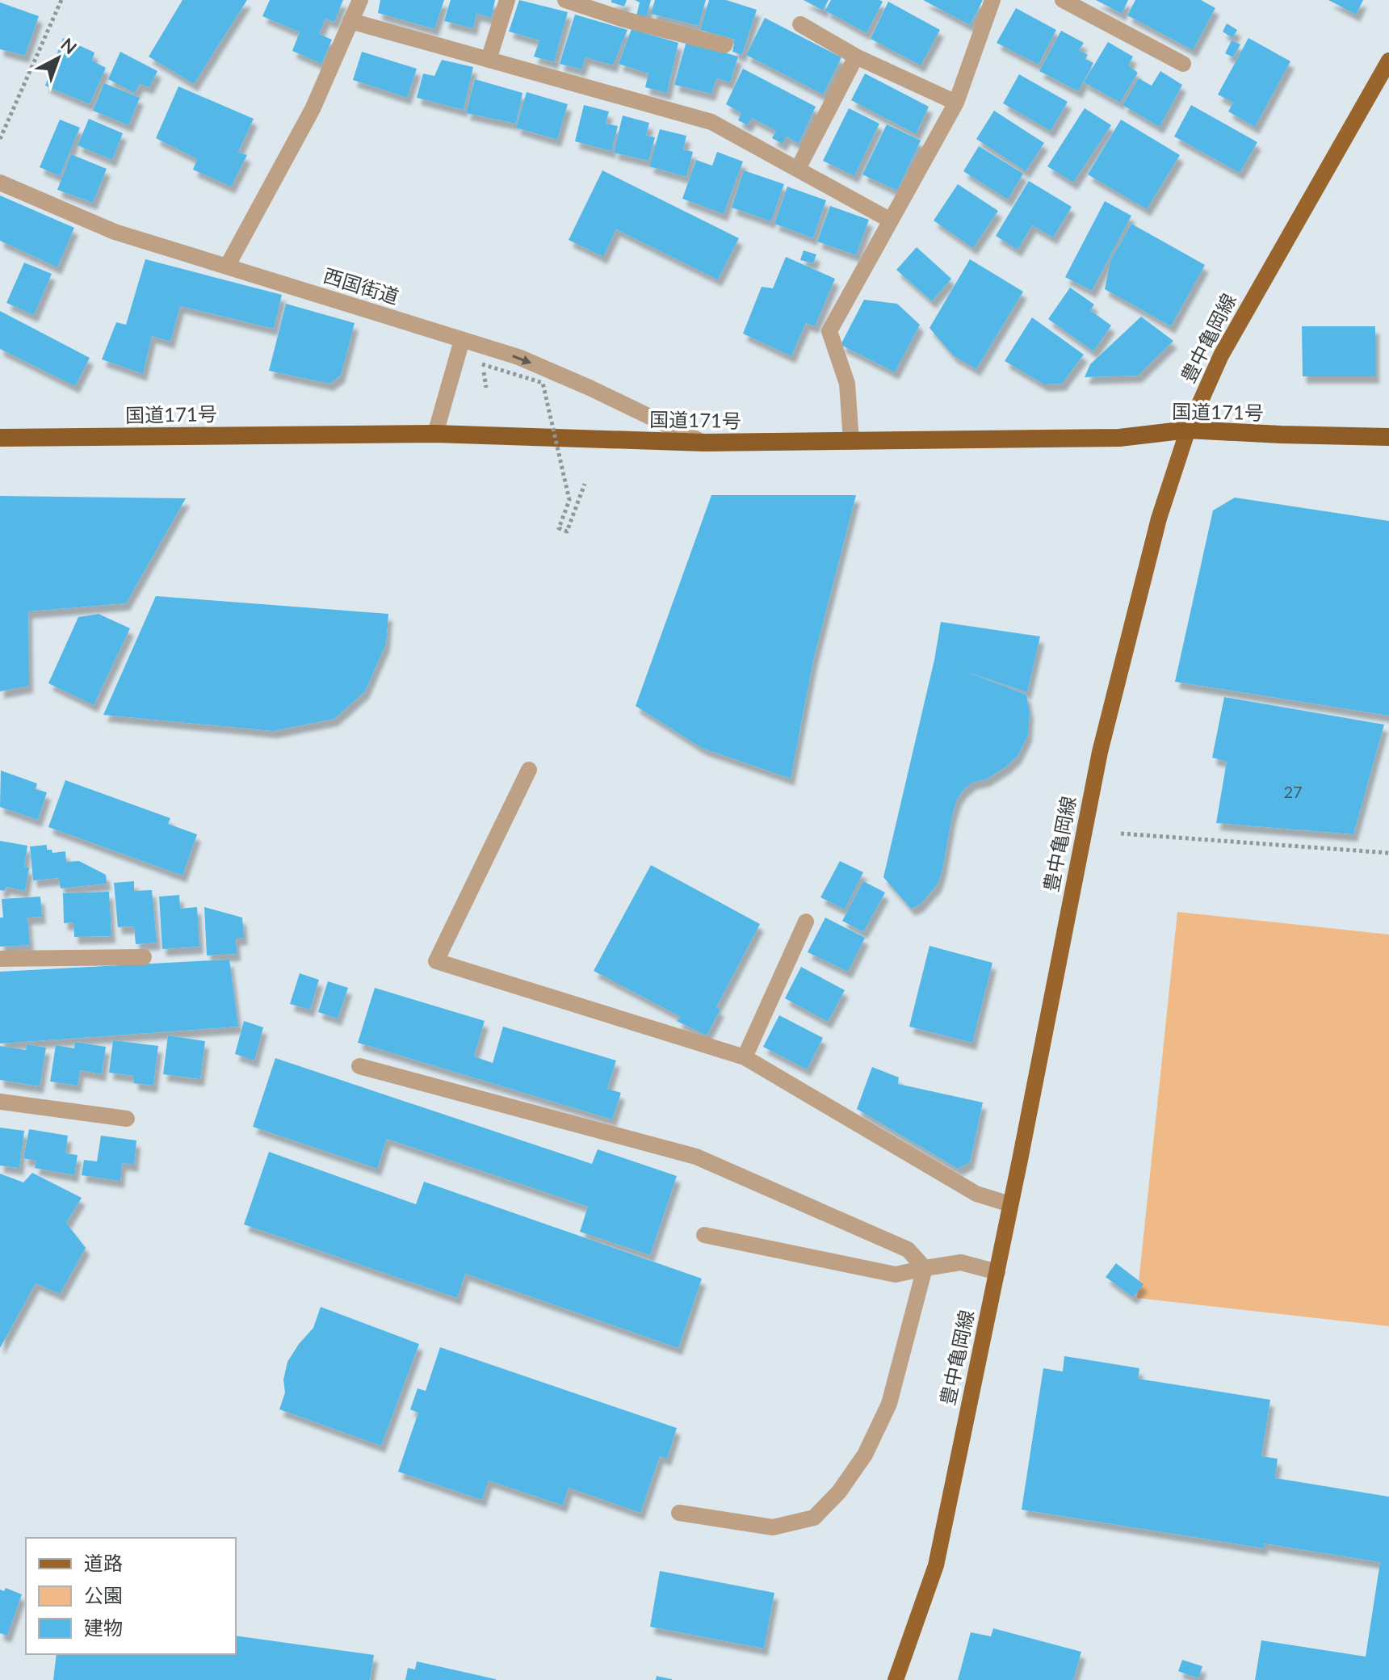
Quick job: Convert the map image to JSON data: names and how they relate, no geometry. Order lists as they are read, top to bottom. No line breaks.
{"streets":{"highway":["国道171号"],"main road":["豊中亀岡線"],"street":["西国街道"]},"crossings":[["西国街道","国道171号"],["豊中亀岡線","国道171号"]],"house_numbers":["27"],"legend":["道路","公園","建物"],"north":"top right"}
